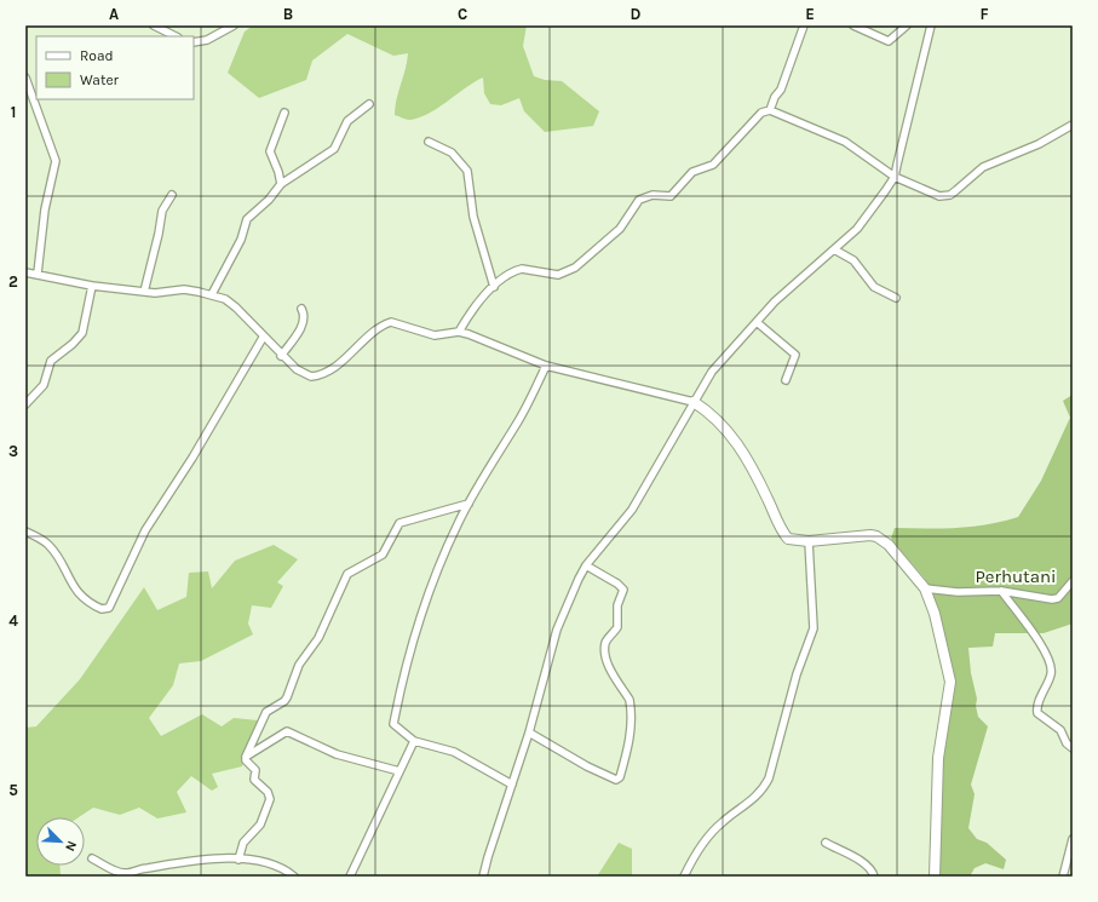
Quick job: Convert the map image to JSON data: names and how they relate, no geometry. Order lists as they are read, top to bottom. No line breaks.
{"parks":["Perhutani"],"legend":["Road","Water"],"north":"bottom right","grid":{"columns":["A","B","C","D","E","F"],"rows":["1","2","3","4","5"]}}
